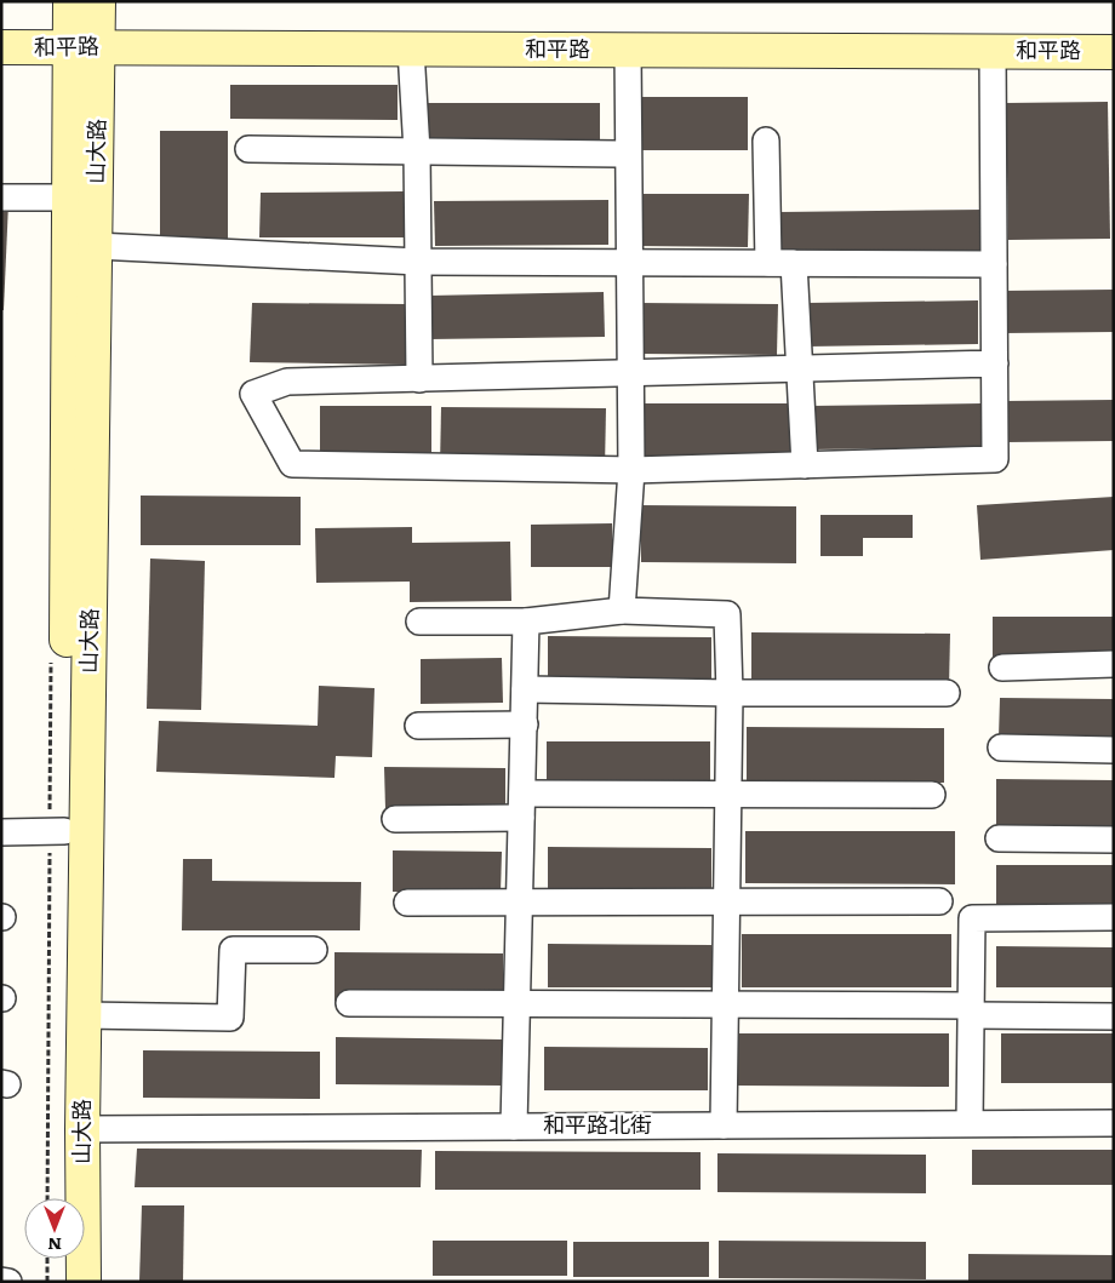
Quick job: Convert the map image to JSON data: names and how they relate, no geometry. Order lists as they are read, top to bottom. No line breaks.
{"streets":{"main road":["和平路","山大路"],"street":["和平路北街"]},"crossings":[["和平路","山大路"],["山大路","和平路北街"]],"north":"bottom"}
